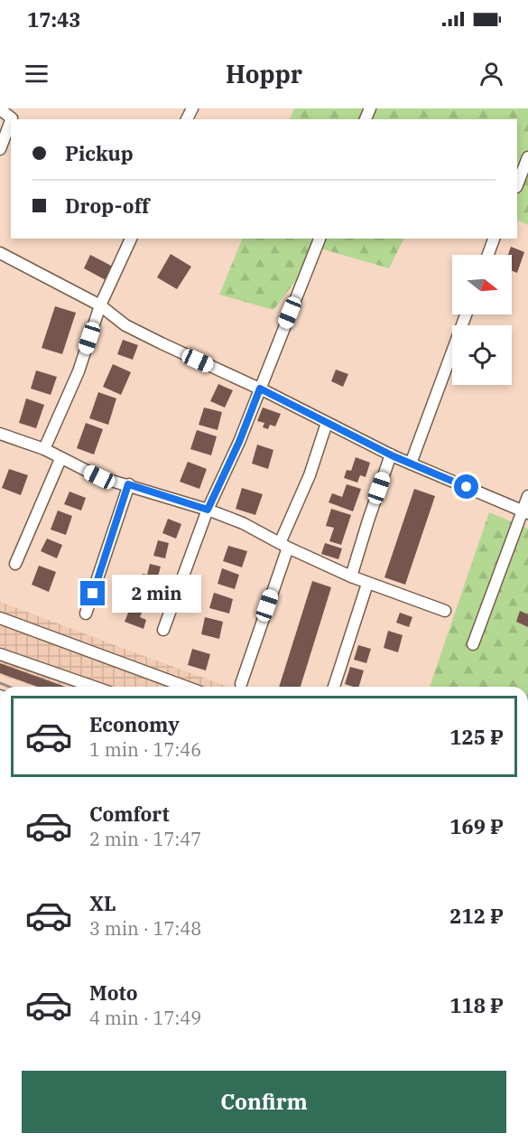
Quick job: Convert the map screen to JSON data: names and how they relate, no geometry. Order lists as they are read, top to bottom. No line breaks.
{"north":"right","page":{"status":"17:43","header":"Hoppr","banner":["Pickup","Drop-off"],"bubble":"2 min","list":[{"name":"Economy","note":"1 min · 17:46","value":"125 ₽"},{"name":"Comfort","note":"2 min · 17:47","value":"169 ₽"},{"name":"XL","note":"3 min · 17:48","value":"212 ₽"},{"name":"Moto","note":"4 min · 17:49","value":"118 ₽"}],"buttons":"Confirm"}}
